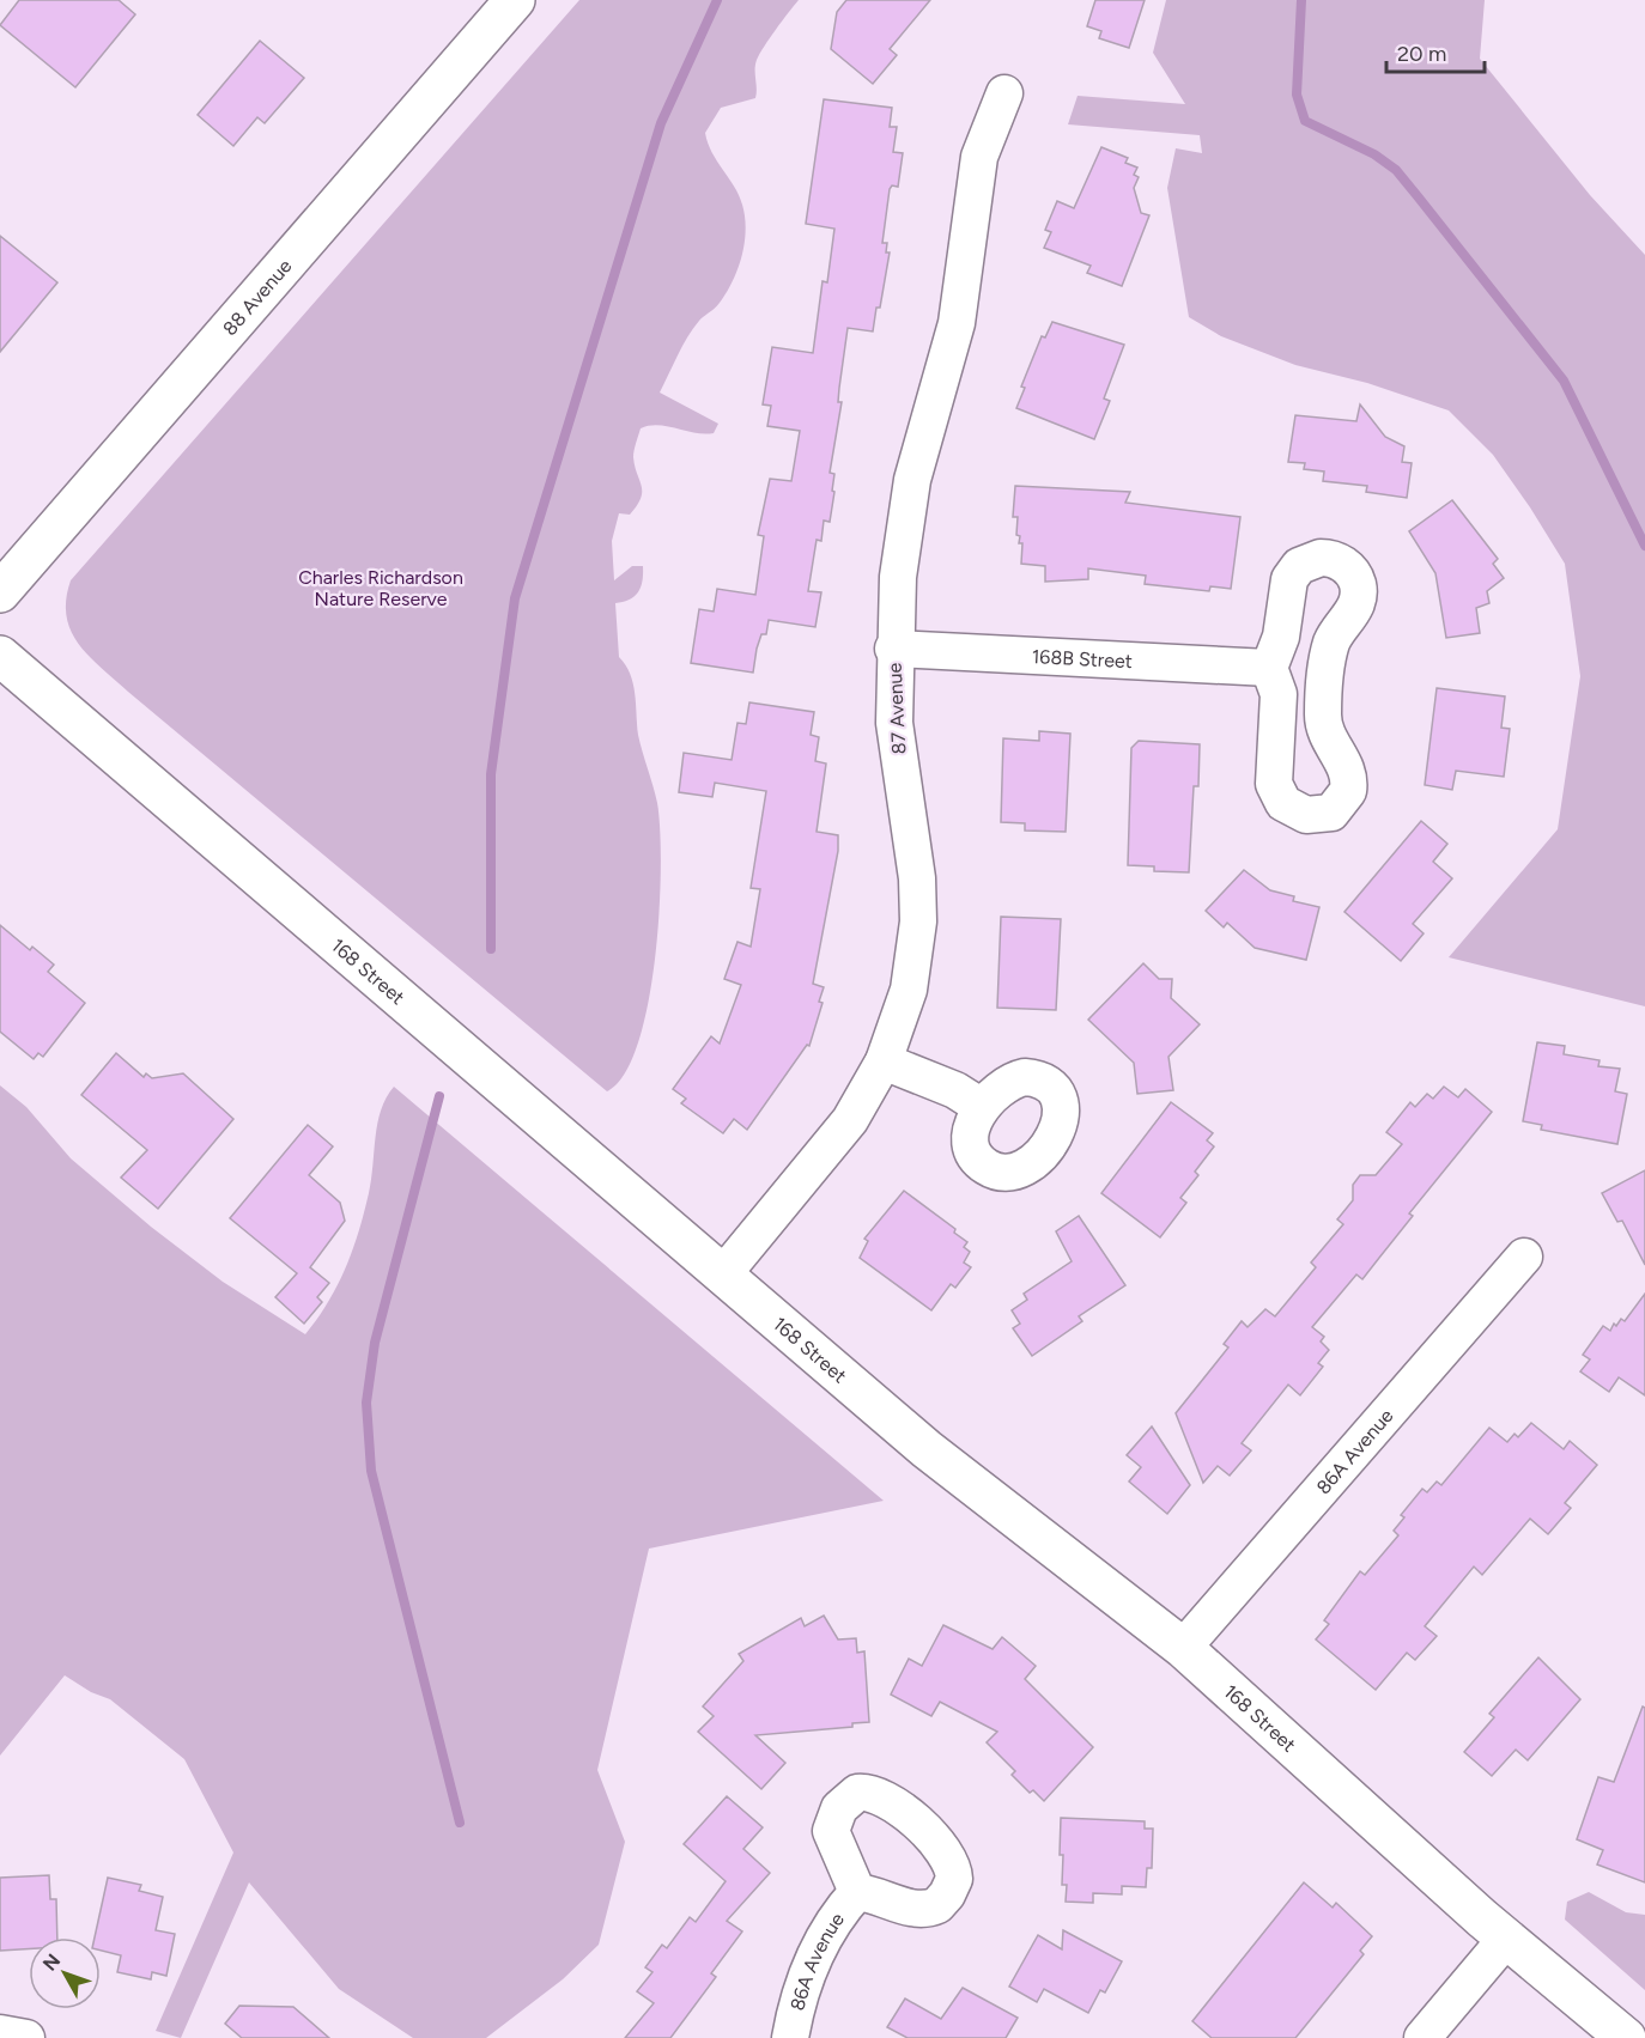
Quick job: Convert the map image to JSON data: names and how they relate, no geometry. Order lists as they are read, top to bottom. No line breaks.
{"streets":{"main road":["88 Avenue","168 Street"],"street":["168B Street","87 Avenue","86A Avenue"]},"crossings":[["168B Street","87 Avenue"],["87 Avenue","168 Street"],["168 Street","86A Avenue"]],"parks":["Charles Richardson Nature Reserve"],"scale_bar":"20 m","north":"top left"}
